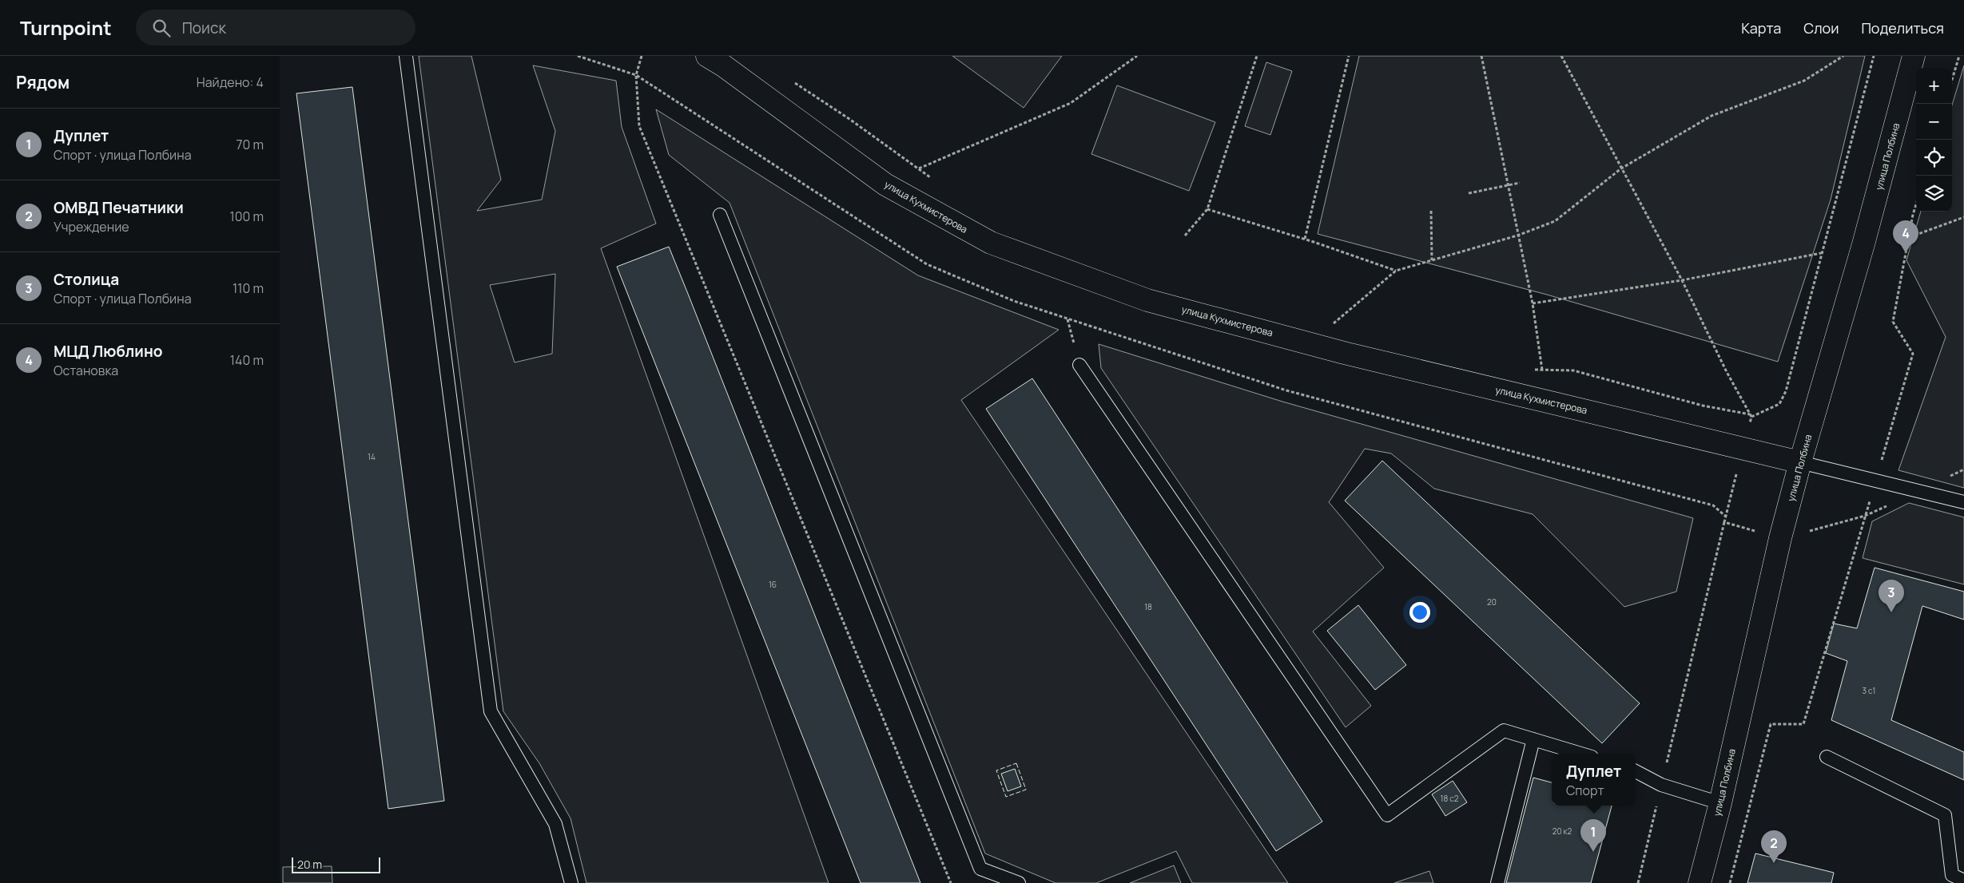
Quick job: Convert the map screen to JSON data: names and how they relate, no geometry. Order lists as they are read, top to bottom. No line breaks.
{"streets":{"street":["улица Полбина","улица Кухмистерова"]},"crossings":[["улица Полбина","улица Кухмистерова"]],"house_numbers":["14","16","20","18","3 с1","18 с2","20 к2"],"scale_bar":"20 m","page":{"header":"Turnpoint","search":"Поиск","nav":["Карта","Слои","Поделиться"],"heading":["Рядом","Найдено: 4"],"map_buttons":["+","−"],"list":[{"mark":"1","name":"Дуплет","note":"Спорт · улица Полбина","value":"70 m"},{"mark":"2","name":"ОМВД Печатники","note":"Учреждение","value":"100 m"},{"mark":"3","name":"Столица","note":"Спорт · улица Полбина","value":"110 m"},{"mark":"4","name":"МЦД Люблино","note":"Остановка","value":"140 m"}],"pins":["4","3","1","2"],"popup":["Дуплет","Спорт"],"scale":"20 m"}}
